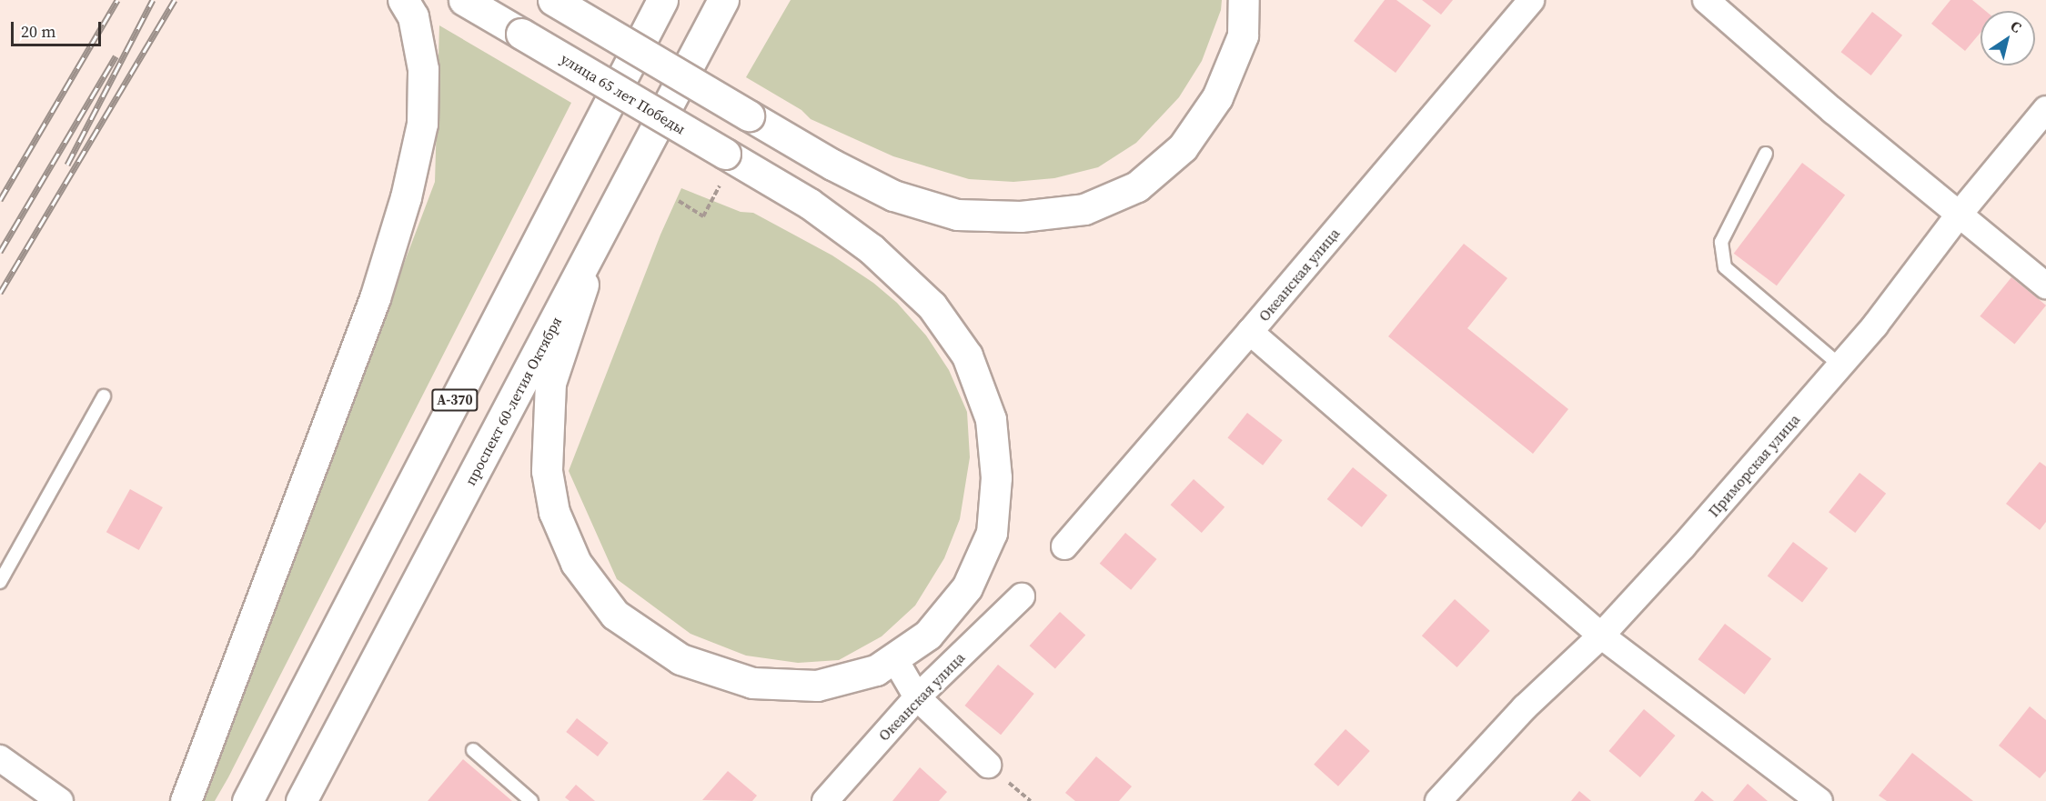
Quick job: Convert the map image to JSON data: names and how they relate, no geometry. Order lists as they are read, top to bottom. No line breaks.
{"streets":{"main road":["улица 65 лет Победы","А-370","проспект 60-летия Октября"],"street":["Океанская улица","Приморская улица"]},"crossings":[["улица 65 лет Победы","проспект 60-летия Октября"]],"scale_bar":"20 m","north":"top right"}
